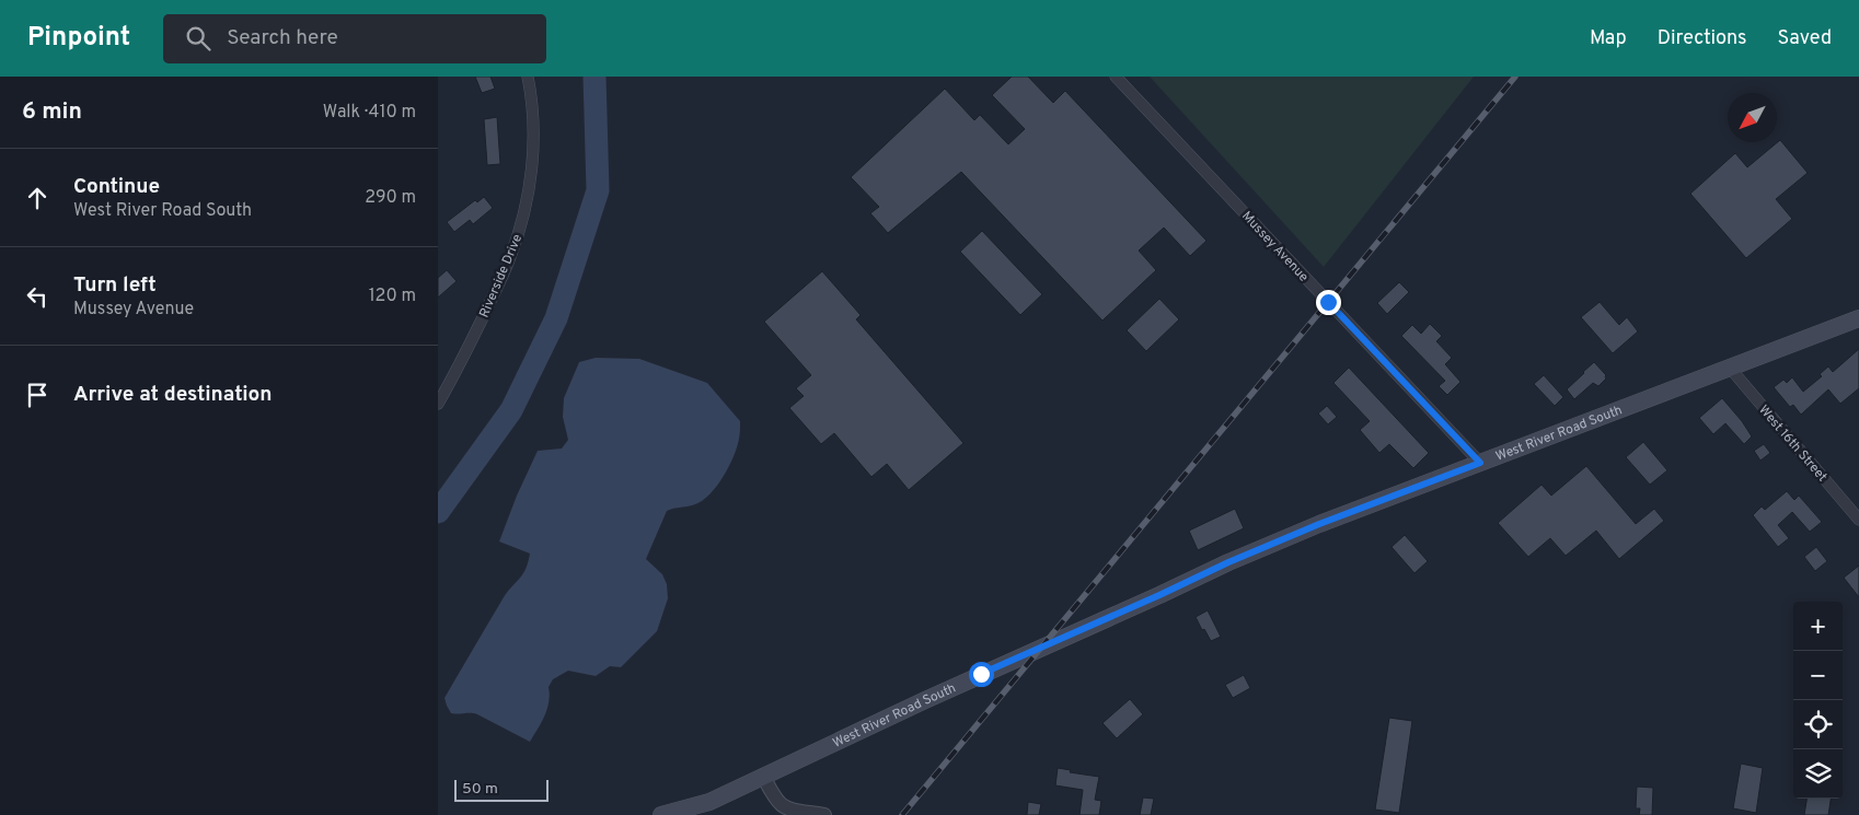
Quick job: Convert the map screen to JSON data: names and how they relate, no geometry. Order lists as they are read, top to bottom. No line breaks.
{"streets":{"main road":["West River Road South"],"street":["Mussey Avenue","Riverside Drive","West 16th Street"]},"crossings":[["Mussey Avenue","West River Road South"],["West River Road South","West 16th Street"]],"scale_bar":"50 m","north":"bottom left","page":{"header":"Pinpoint","search":"Search here","nav":["Map","Directions","Saved"],"heading":["6 min","Walk · 410 m"],"list":[["Continue","West River Road South","290 m"],["Turn left","Mussey Avenue","120 m"],"Arrive at destination"],"map_buttons":["+","−"],"scale":"50 m"}}
